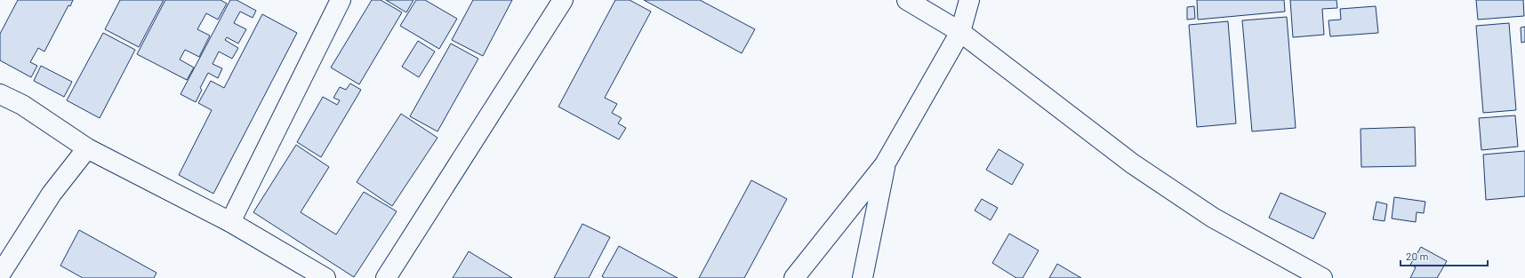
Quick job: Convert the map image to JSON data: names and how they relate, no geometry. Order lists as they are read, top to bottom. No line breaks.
{"scale_bar":"20 m"}
